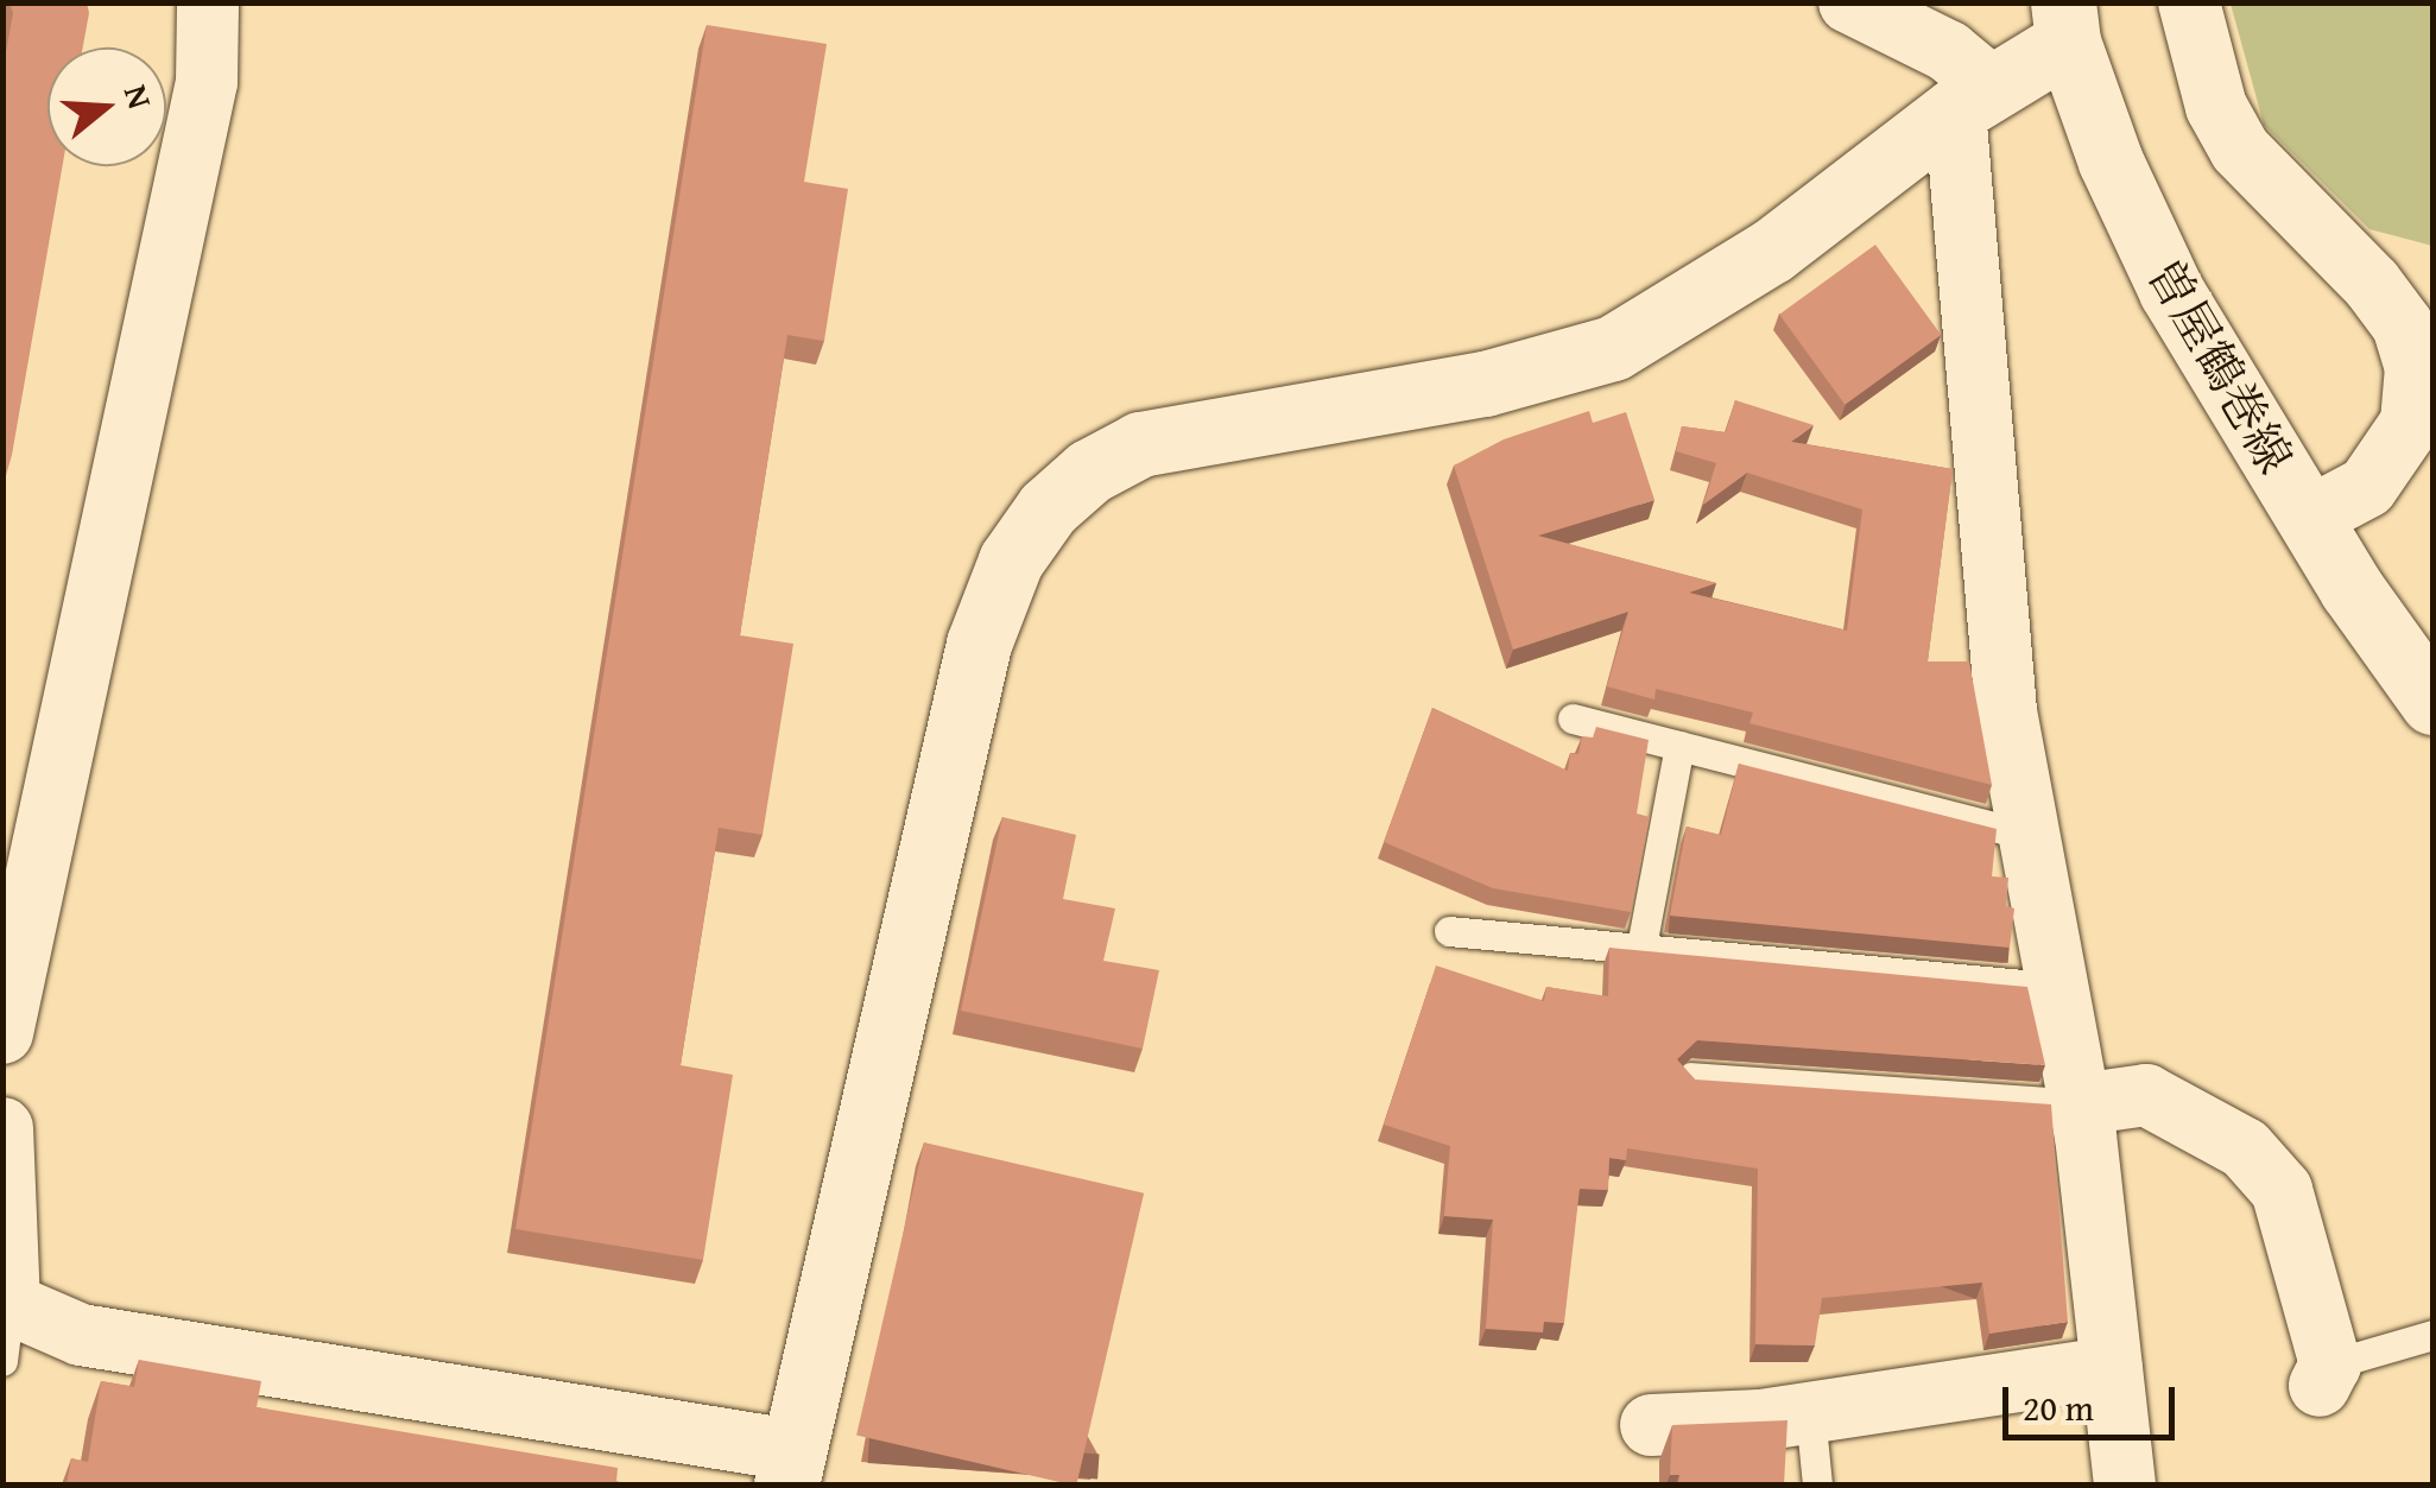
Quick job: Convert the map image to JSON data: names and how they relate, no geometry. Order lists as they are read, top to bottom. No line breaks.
{"streets":{"street":["曽屋鶴巻線"]},"scale_bar":"20 m","north":"right"}
